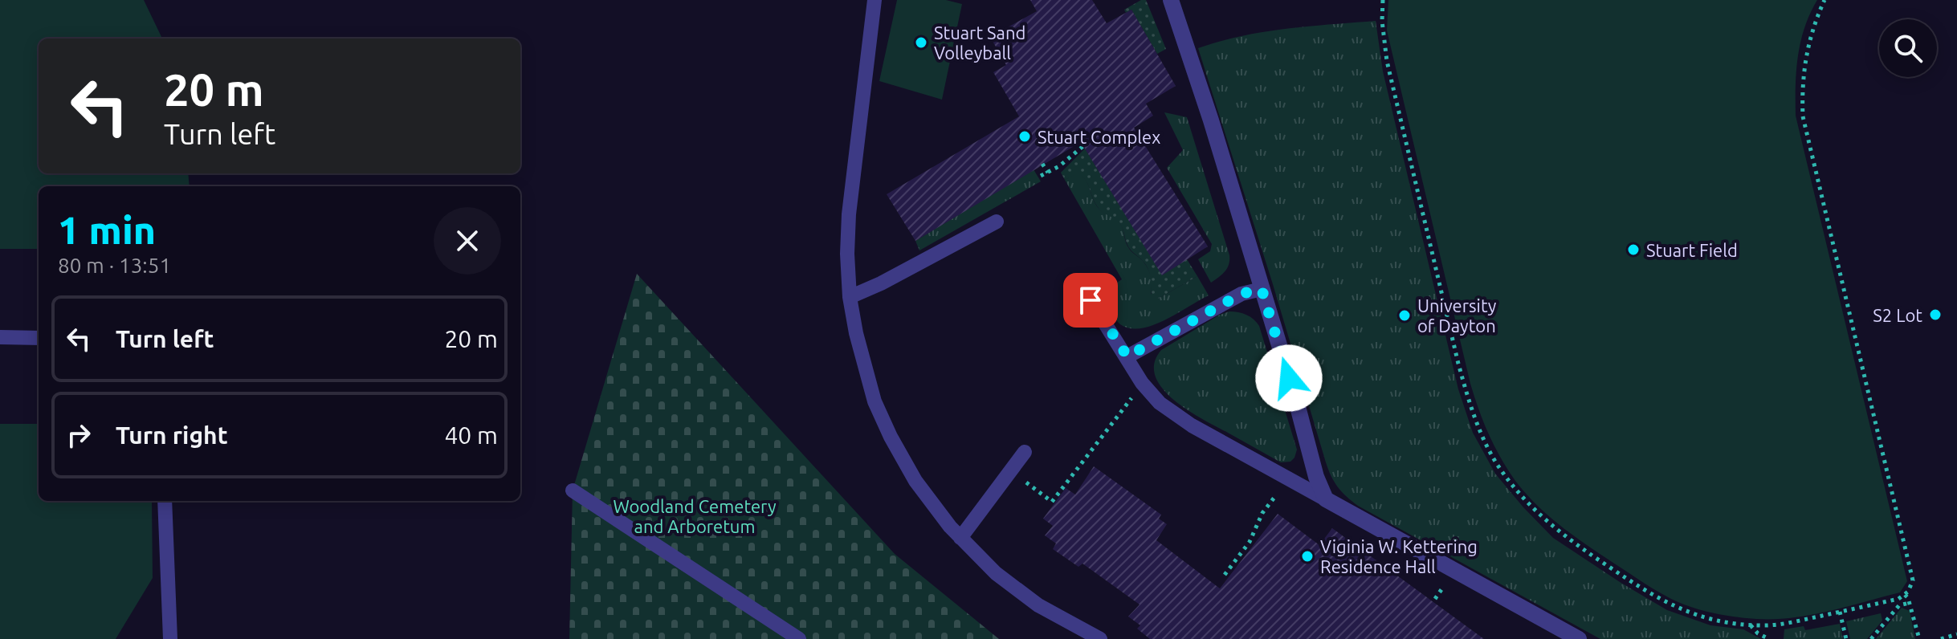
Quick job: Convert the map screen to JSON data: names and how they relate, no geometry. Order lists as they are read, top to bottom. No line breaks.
{"parks":["Woodland Cemetery and Arboretum"],"places":["Stuart Sand Volleyball","Stuart Complex","Stuart Field","S2 Lot","University of Dayton","Viginia W. Kettering Residence Hall"],"page":{"turn":["20 m","Turn left"],"heading":["1 min","80 m · 13:51"],"list":[{"name":"Turn left","value":"20 m"},{"name":"Turn right","value":"40 m"}]}}
